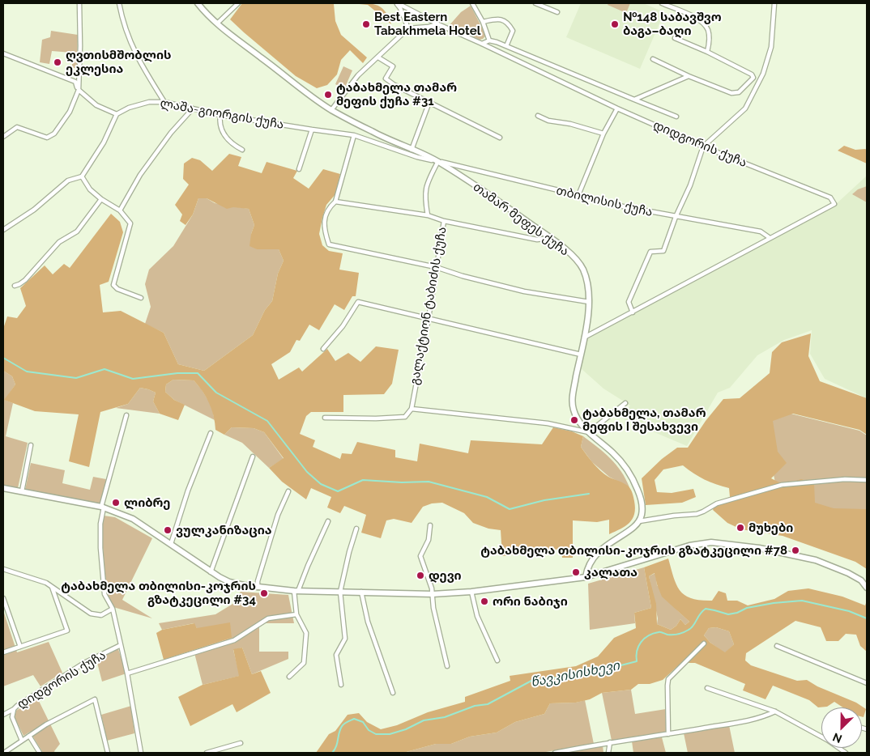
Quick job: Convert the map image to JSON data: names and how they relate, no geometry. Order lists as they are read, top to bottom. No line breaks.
{"streets":{"main road":["თამარ მეფეს ქუჩა"],"street":["ლაშა-გიორგის ქუჩა","დიდგორის ქუჩა","თბილისის ქუჩა","გალაქტიონ ტაბიძის ქუჩა"]},"crossings":[["ლაშა-გიორგის ქუჩა","თბილისის ქუჩა"],["ლაშა-გიორგის ქუჩა","თამარ მეფეს ქუჩა"],["დიდგორის ქუჩა","თბილისის ქუჩა"],["დიდგორის ქუჩა","თამარ მეფეს ქუჩა"],["თბილისის ქუჩა","თამარ მეფეს ქუჩა"],["თამარ მეფეს ქუჩა","გალაქტიონ ტაბიძის ქუჩა"]],"water":["წავკისისხევი"],"places":["Best Eastern Tabakhmela Hotel","№148 საბავშვო ბაგა–ბაღი","ღვთისმშობლის ეკლესია","ტაბახმელა თამარ მეფის ქუჩა #31","ტაბახმელა, თამარ მეფის I შესახვევი","ლიბრე","მუხები","ვულკანიზაცია","ტაბახმელა თბილისი-კოჯრის გზატკეცილი #78","კალათა","დევი","ტაბახმელა თბილისი-კოჯრის გზატკეცილი #34","ორი ნაბიჯი"],"north":"bottom left"}
